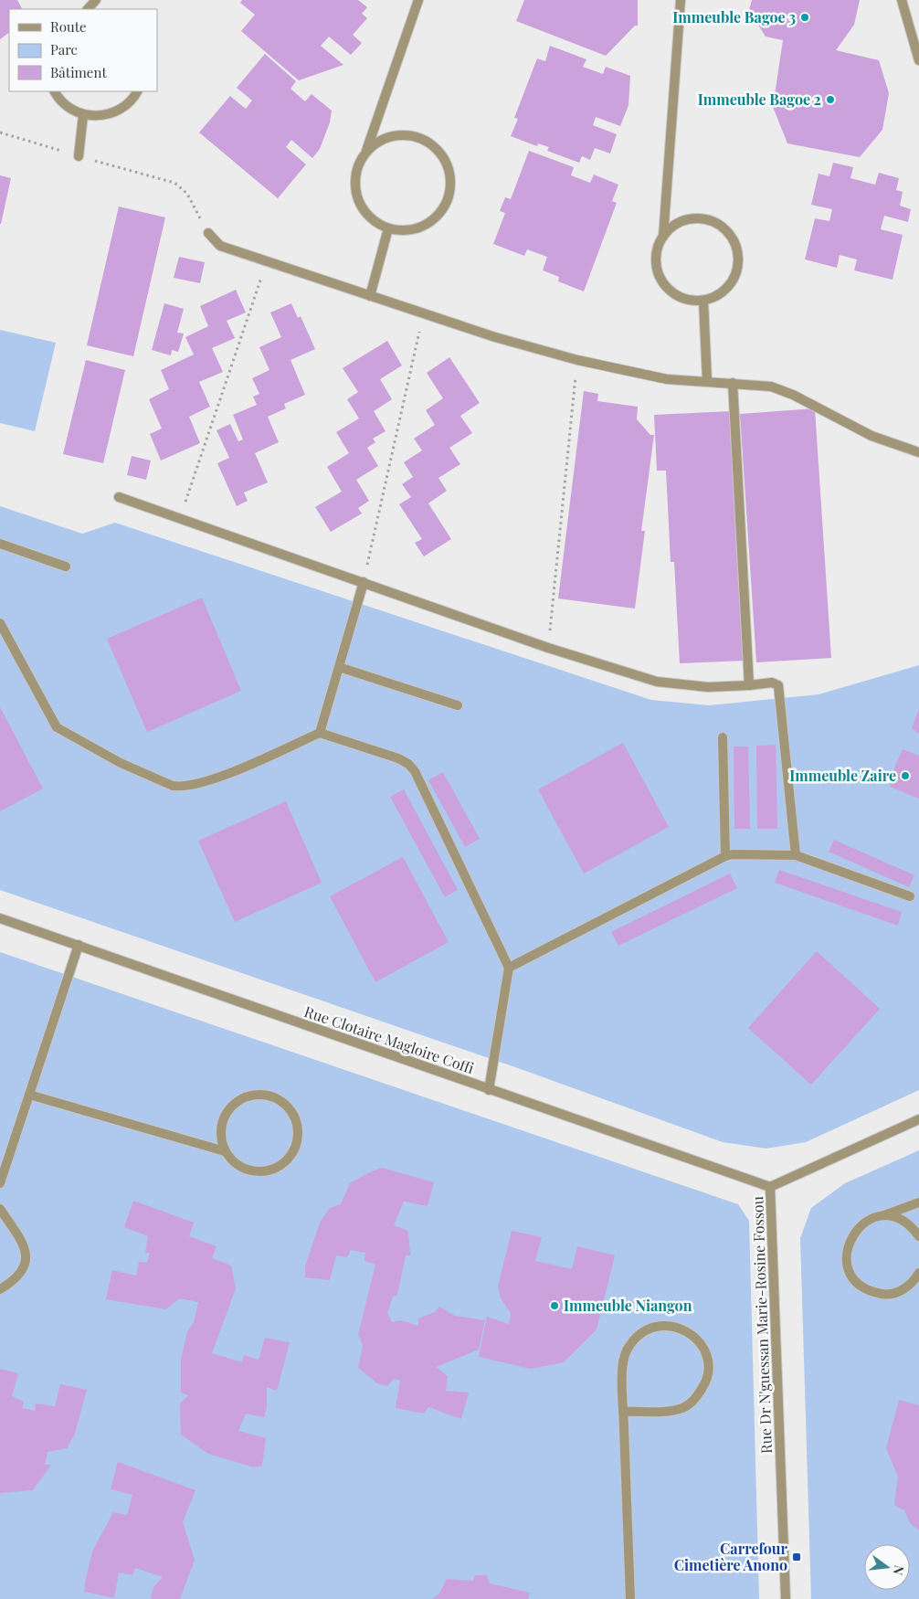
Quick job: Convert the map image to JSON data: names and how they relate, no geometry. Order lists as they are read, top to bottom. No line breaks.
{"streets":{"street":["Rue Clotaire Magloire Coffi","Rue Dr N'guessan Marie-Rosine Fossou"]},"crossings":[["Rue Clotaire Magloire Coffi","Rue Dr N'guessan Marie-Rosine Fossou"]],"places":{"other":["Immeuble Bagoe 3","Immeuble Bagoe 2","Immeuble Zaire","Immeuble Niangon"],"transit":["Carrefour Cimetière Anono"]},"legend":["Route","Parc","Bâtiment"],"north":"right"}
